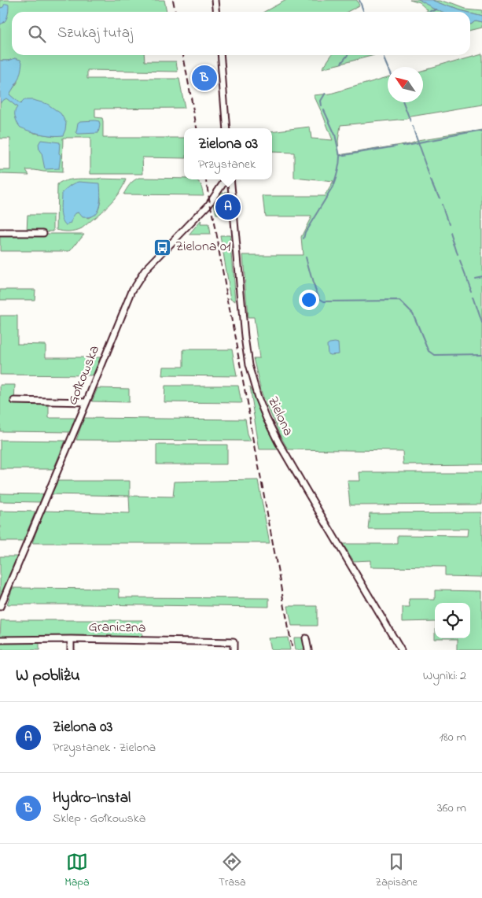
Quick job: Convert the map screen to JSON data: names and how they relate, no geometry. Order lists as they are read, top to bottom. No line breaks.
{"streets":{"street":["Gołkowska","Zielona","Graniczna"]},"places":{"bus stop":["Zielona 01"]},"north":"top left","page":{"search":"Szukaj tutaj","pins":["B","A"],"popup":["Zielona 03","Przystanek"],"heading":["W pobliżu","Wyniki: 2"],"list":[{"mark":"A","name":"Zielona 03","note":"Przystanek · Zielona","value":"180 m"},{"mark":"B","name":"Hydro-Instal","note":"Sklep · Gołkowska","value":"360 m"}],"nav":["Mapa","Trasa","Zapisane"]}}
